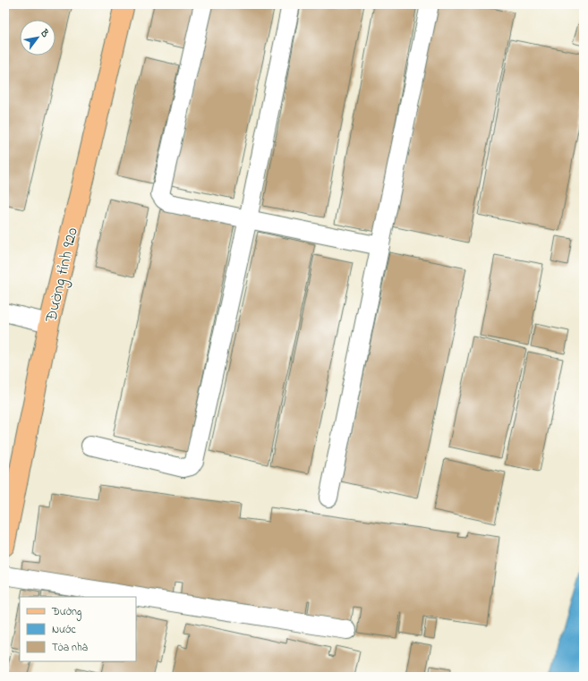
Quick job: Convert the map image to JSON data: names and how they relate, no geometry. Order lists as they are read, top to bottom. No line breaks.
{"streets":{"main road":["Đường tỉnh 920"]},"legend":["Đường","Nước","Tòa nhà"],"north":"top right"}
